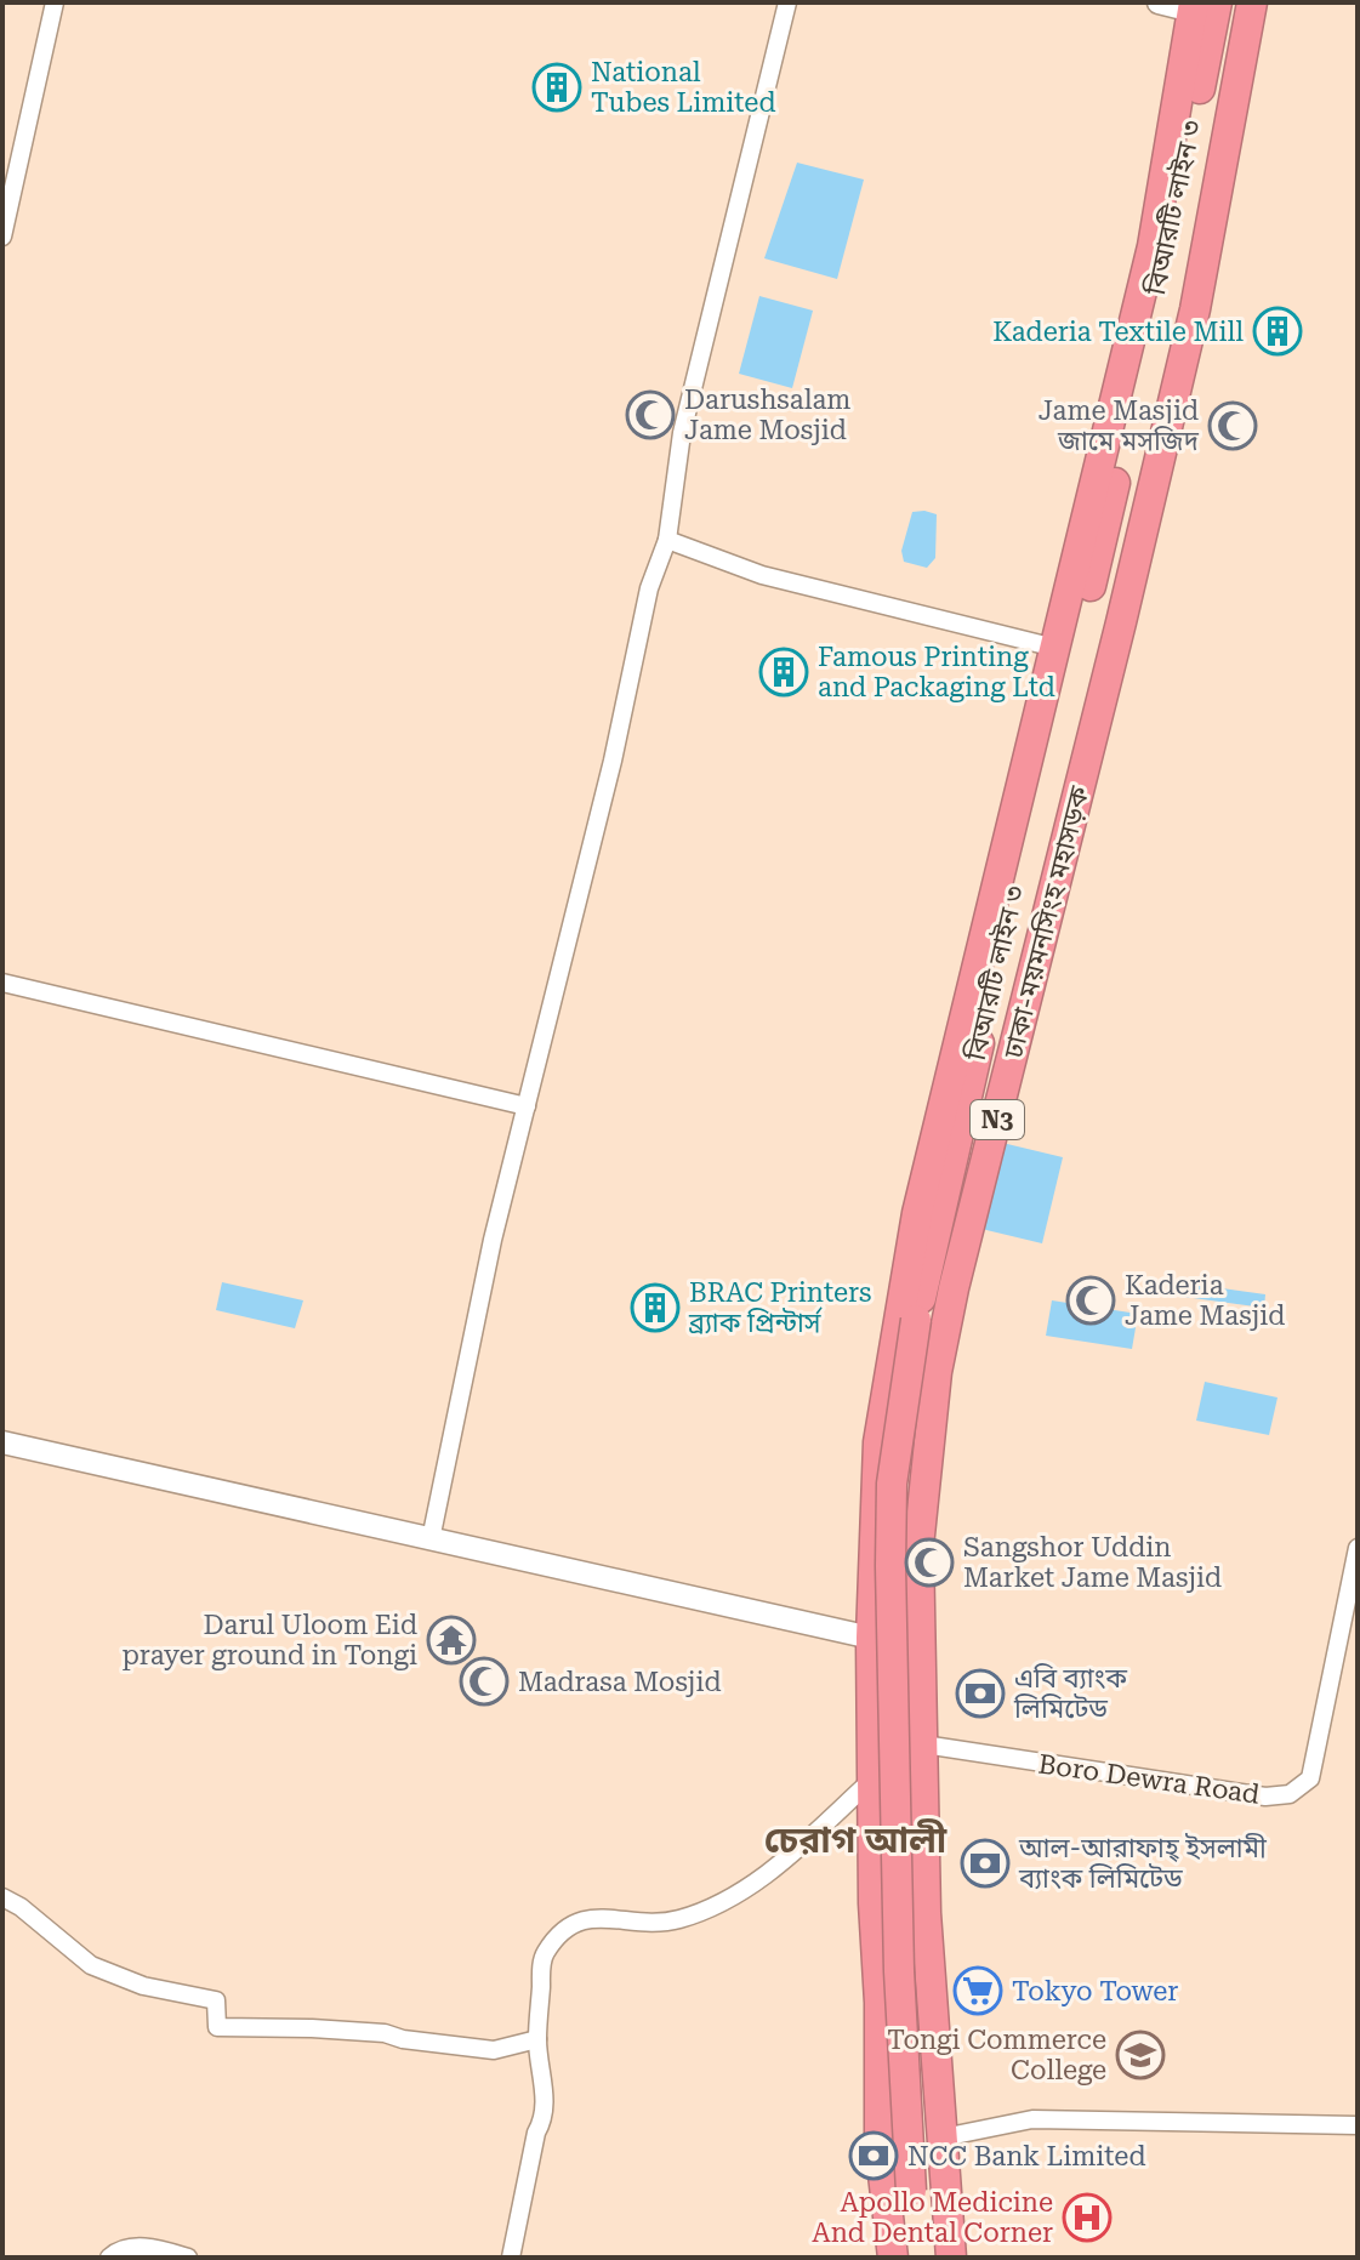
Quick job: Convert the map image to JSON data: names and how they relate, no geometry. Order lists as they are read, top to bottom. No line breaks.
{"streets":{"highway":["বিআরটি লাইন ৩","ঢাকা-ময়মনসিংহ মহাসড়ক","N3"],"street":["Boro Dewra Road"]},"crossings":[["বিআরটি লাইন ৩","ঢাকা-ময়মনসিংহ মহাসড়ক"],["ঢাকা-ময়মনসিংহ মহাসড়ক","Boro Dewra Road"]],"districts":["চেরাগ আলী"],"places":{"building":["National Tubes Limited","Kaderia Textile Mill","Famous Printing and Packaging Ltd","BRAC Printers ব্র্যাক প্রিন্টার্স"],"mosque":["Darushsalam Jame Mosjid","Jame Masjid জামে মসজিদ","Kaderia Jame Masjid","Sangshor Uddin Market Jame Masjid","Madrasa Mosjid"],"temple":["Darul Uloom Eid prayer ground in Tongi"],"bank":["এবি ব্যাংক লিমিটেড","আল-আরাফাহ্ ইসলামী ব্যাংক লিমিটেড","NCC Bank Limited"],"supermarket":["Tokyo Tower"],"school or university":["Tongi Commerce College"],"hospital":["Apollo Medicine And Dental Corner"]}}
